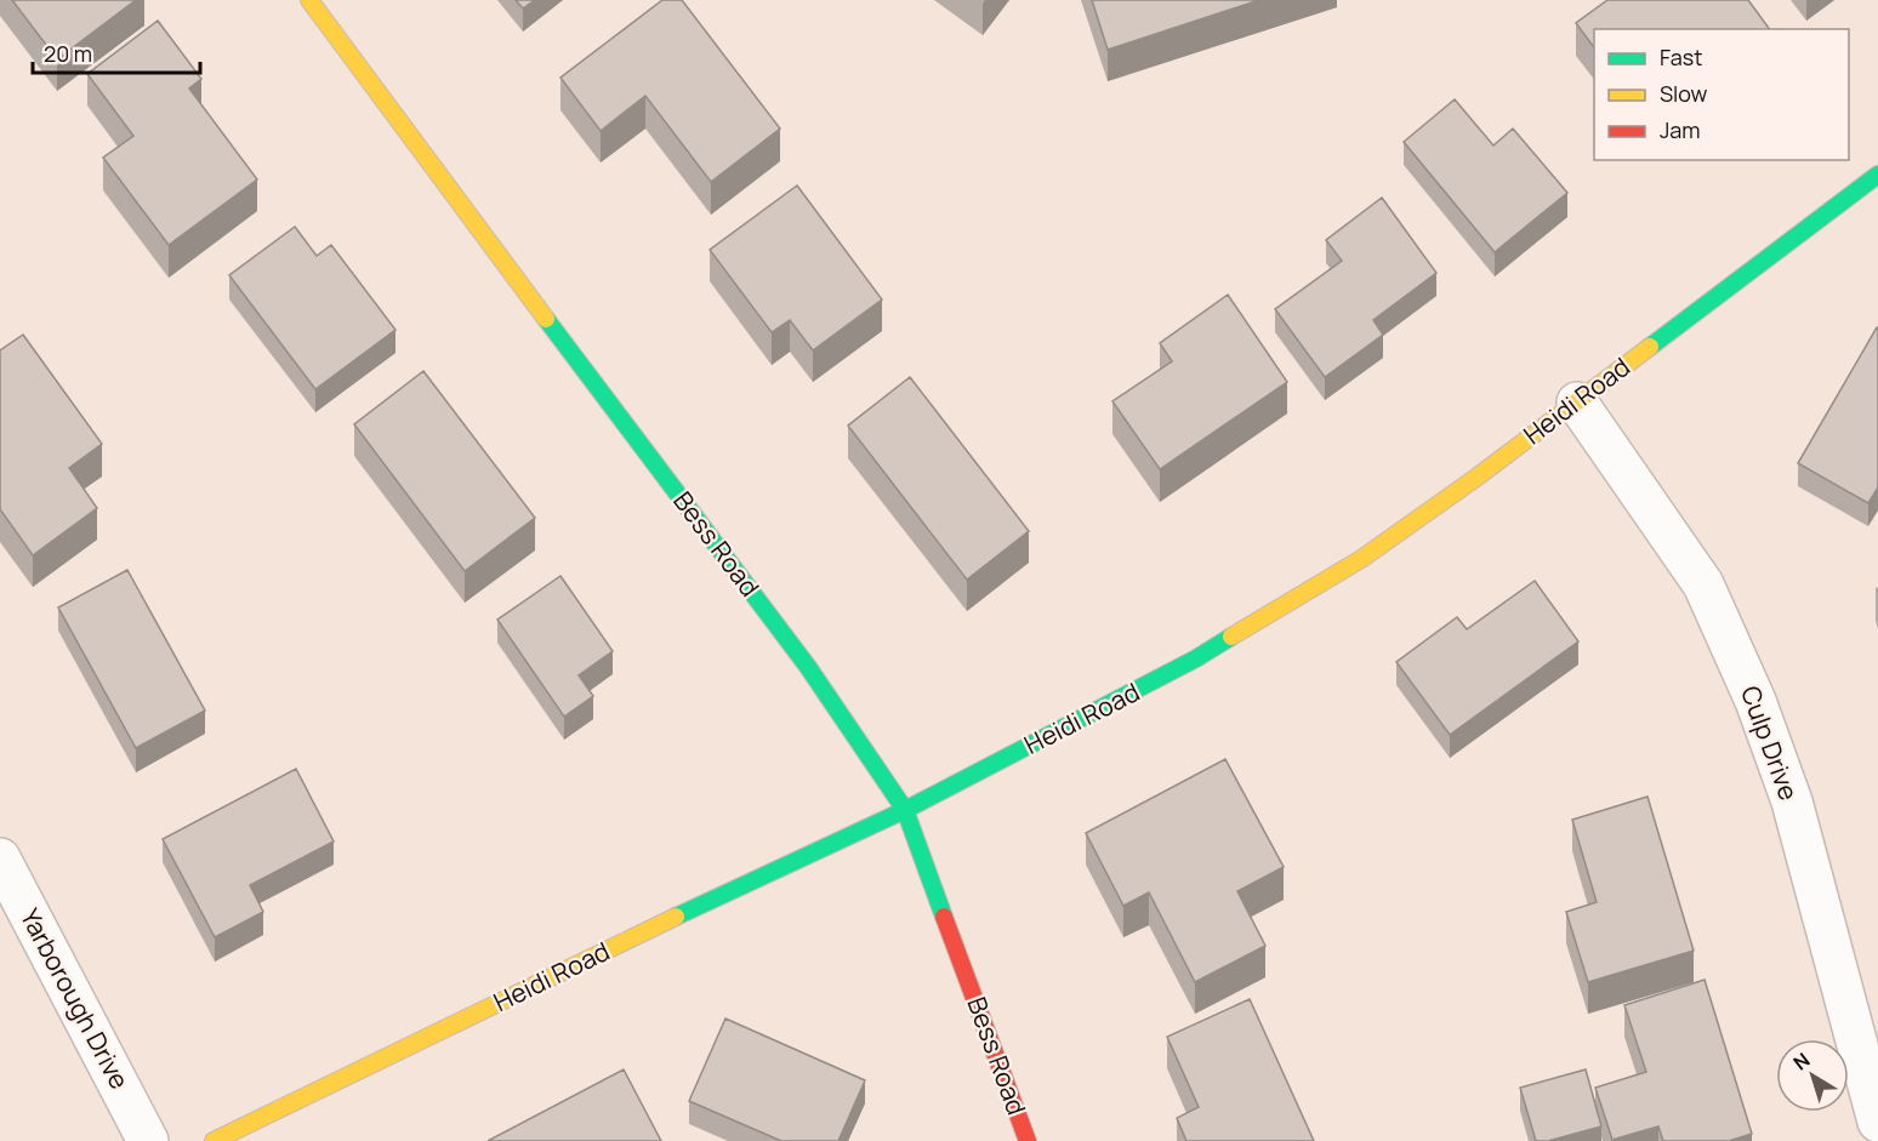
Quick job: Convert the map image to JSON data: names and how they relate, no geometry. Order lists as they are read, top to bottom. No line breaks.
{"streets":{"street":["Heidi Road","Bess Road","Culp Drive","Yarborough Drive"]},"crossings":[["Heidi Road","Bess Road"],["Heidi Road","Culp Drive"]],"legend":["Fast","Slow","Jam"],"scale_bar":"20 m","north":"top left"}
